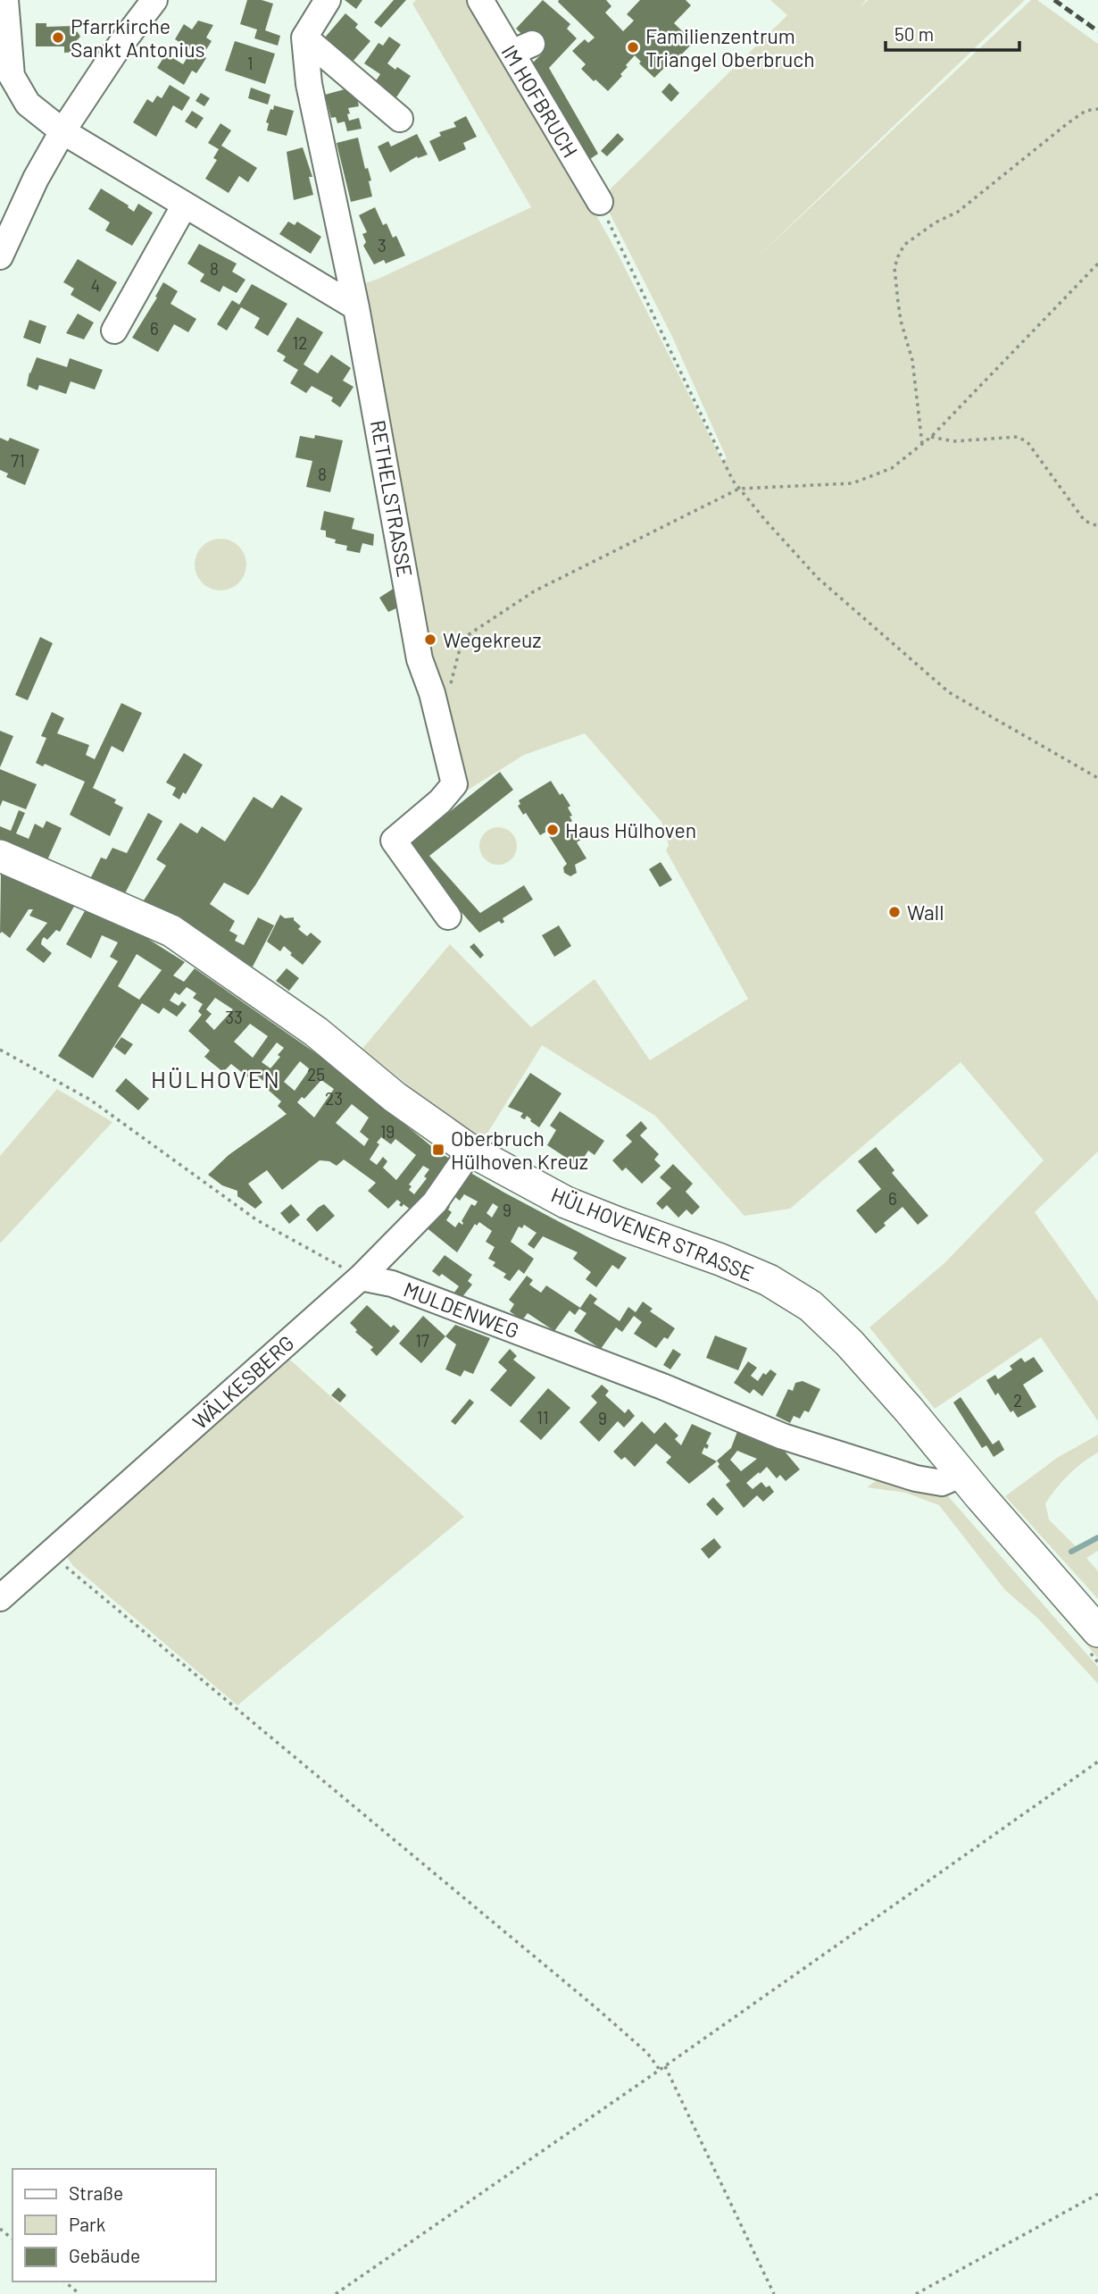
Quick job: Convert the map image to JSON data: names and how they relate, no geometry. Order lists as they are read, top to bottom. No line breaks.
{"streets":{"main road":["HÜLHOVENER STRASSE"],"street":["IM HOFBRUCH","RETHELSTRASSE","MULDENWEG","WÄLKESBERG"]},"crossings":[["HÜLHOVENER STRASSE","MULDENWEG"],["HÜLHOVENER STRASSE","WÄLKESBERG"],["MULDENWEG","WÄLKESBERG"]],"districts":["HÜLHOVEN"],"places":{"other":["Pfarrkirche Sankt Antonius","Familienzentrum Triangel Oberbruch","Wegekreuz","Haus Hülhoven","Wall"],"transit":["Oberbruch Hülhoven Kreuz"]},"house_numbers":["1","3","8","4","6","12","71","8","33","25","23","19","6","9","17","2","11","9"],"legend":["Straße","Park","Gebäude"],"scale_bar":"50 m"}
